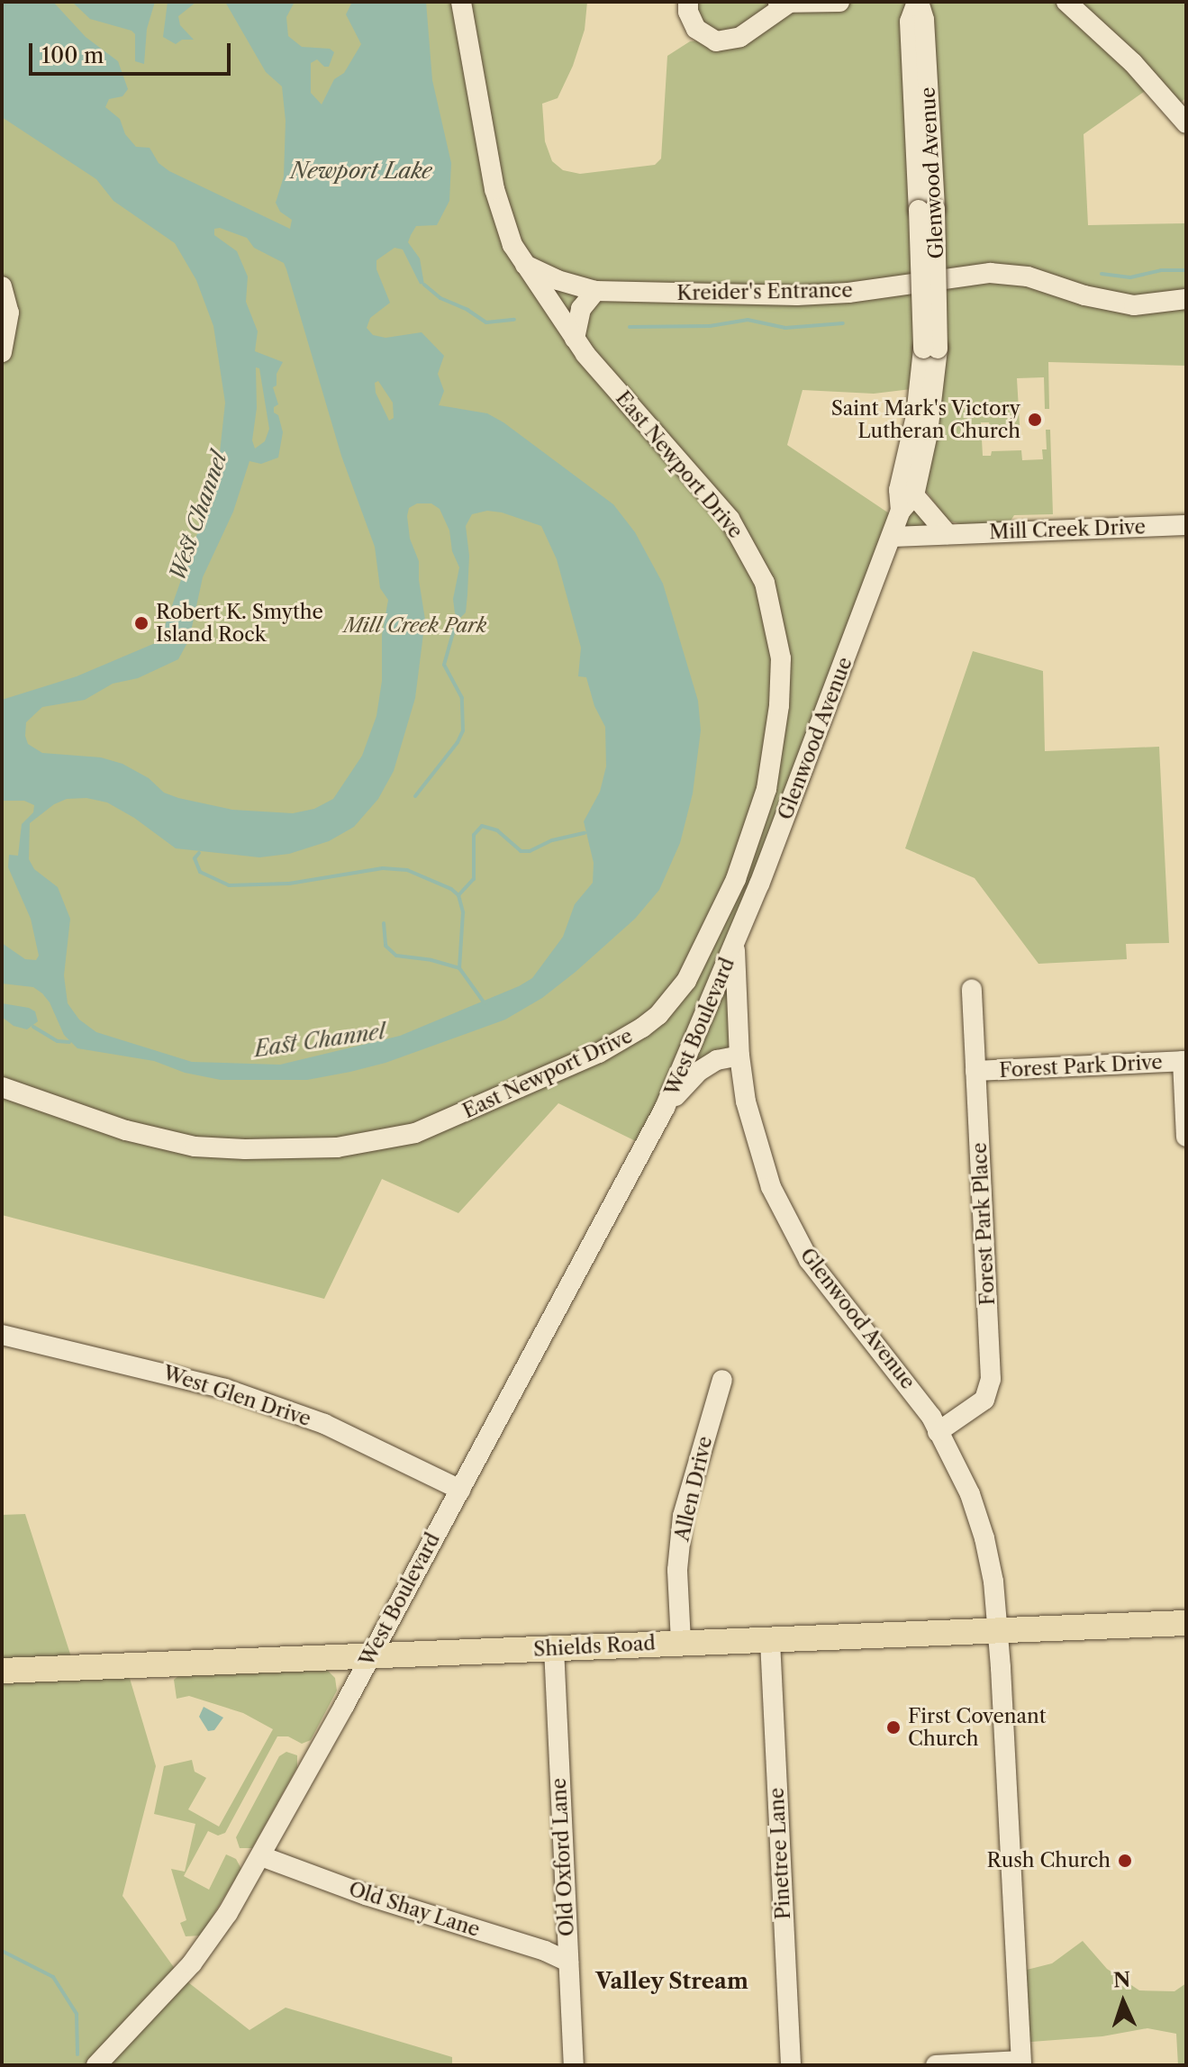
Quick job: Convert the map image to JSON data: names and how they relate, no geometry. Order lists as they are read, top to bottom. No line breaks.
{"streets":{"main road":["Shields Road"],"street":["Glenwood Avenue","Kreider's Entrance","East Newport Drive","Mill Creek Drive","West Boulevard","Forest Park Drive","Forest Park Place","West Glen Drive","Allen Drive","Pinetree Lane","Old Oxford Lane","Old Shay Lane"]},"crossings":[["Glenwood Avenue","Mill Creek Drive"],["Glenwood Avenue","West Boulevard"],["Glenwood Avenue","Forest Park Place"],["Glenwood Avenue","Shields Road"],["Kreider's Entrance","East Newport Drive"],["West Boulevard","West Glen Drive"],["West Boulevard","Shields Road"],["West Boulevard","Old Shay Lane"],["Forest Park Drive","Forest Park Place"],["Allen Drive","Shields Road"],["Shields Road","Pinetree Lane"],["Shields Road","Old Oxford Lane"],["Old Oxford Lane","Old Shay Lane"]],"districts":["Valley Stream"],"water":["Newport Lake","West Channel","East Channel"],"parks":["Mill Creek Park"],"places":["Saint Mark's Victory Lutheran Church","Robert K. Smythe Island Rock","First Covenant Church","Rush Church"],"scale_bar":"100 m","north":"top"}
